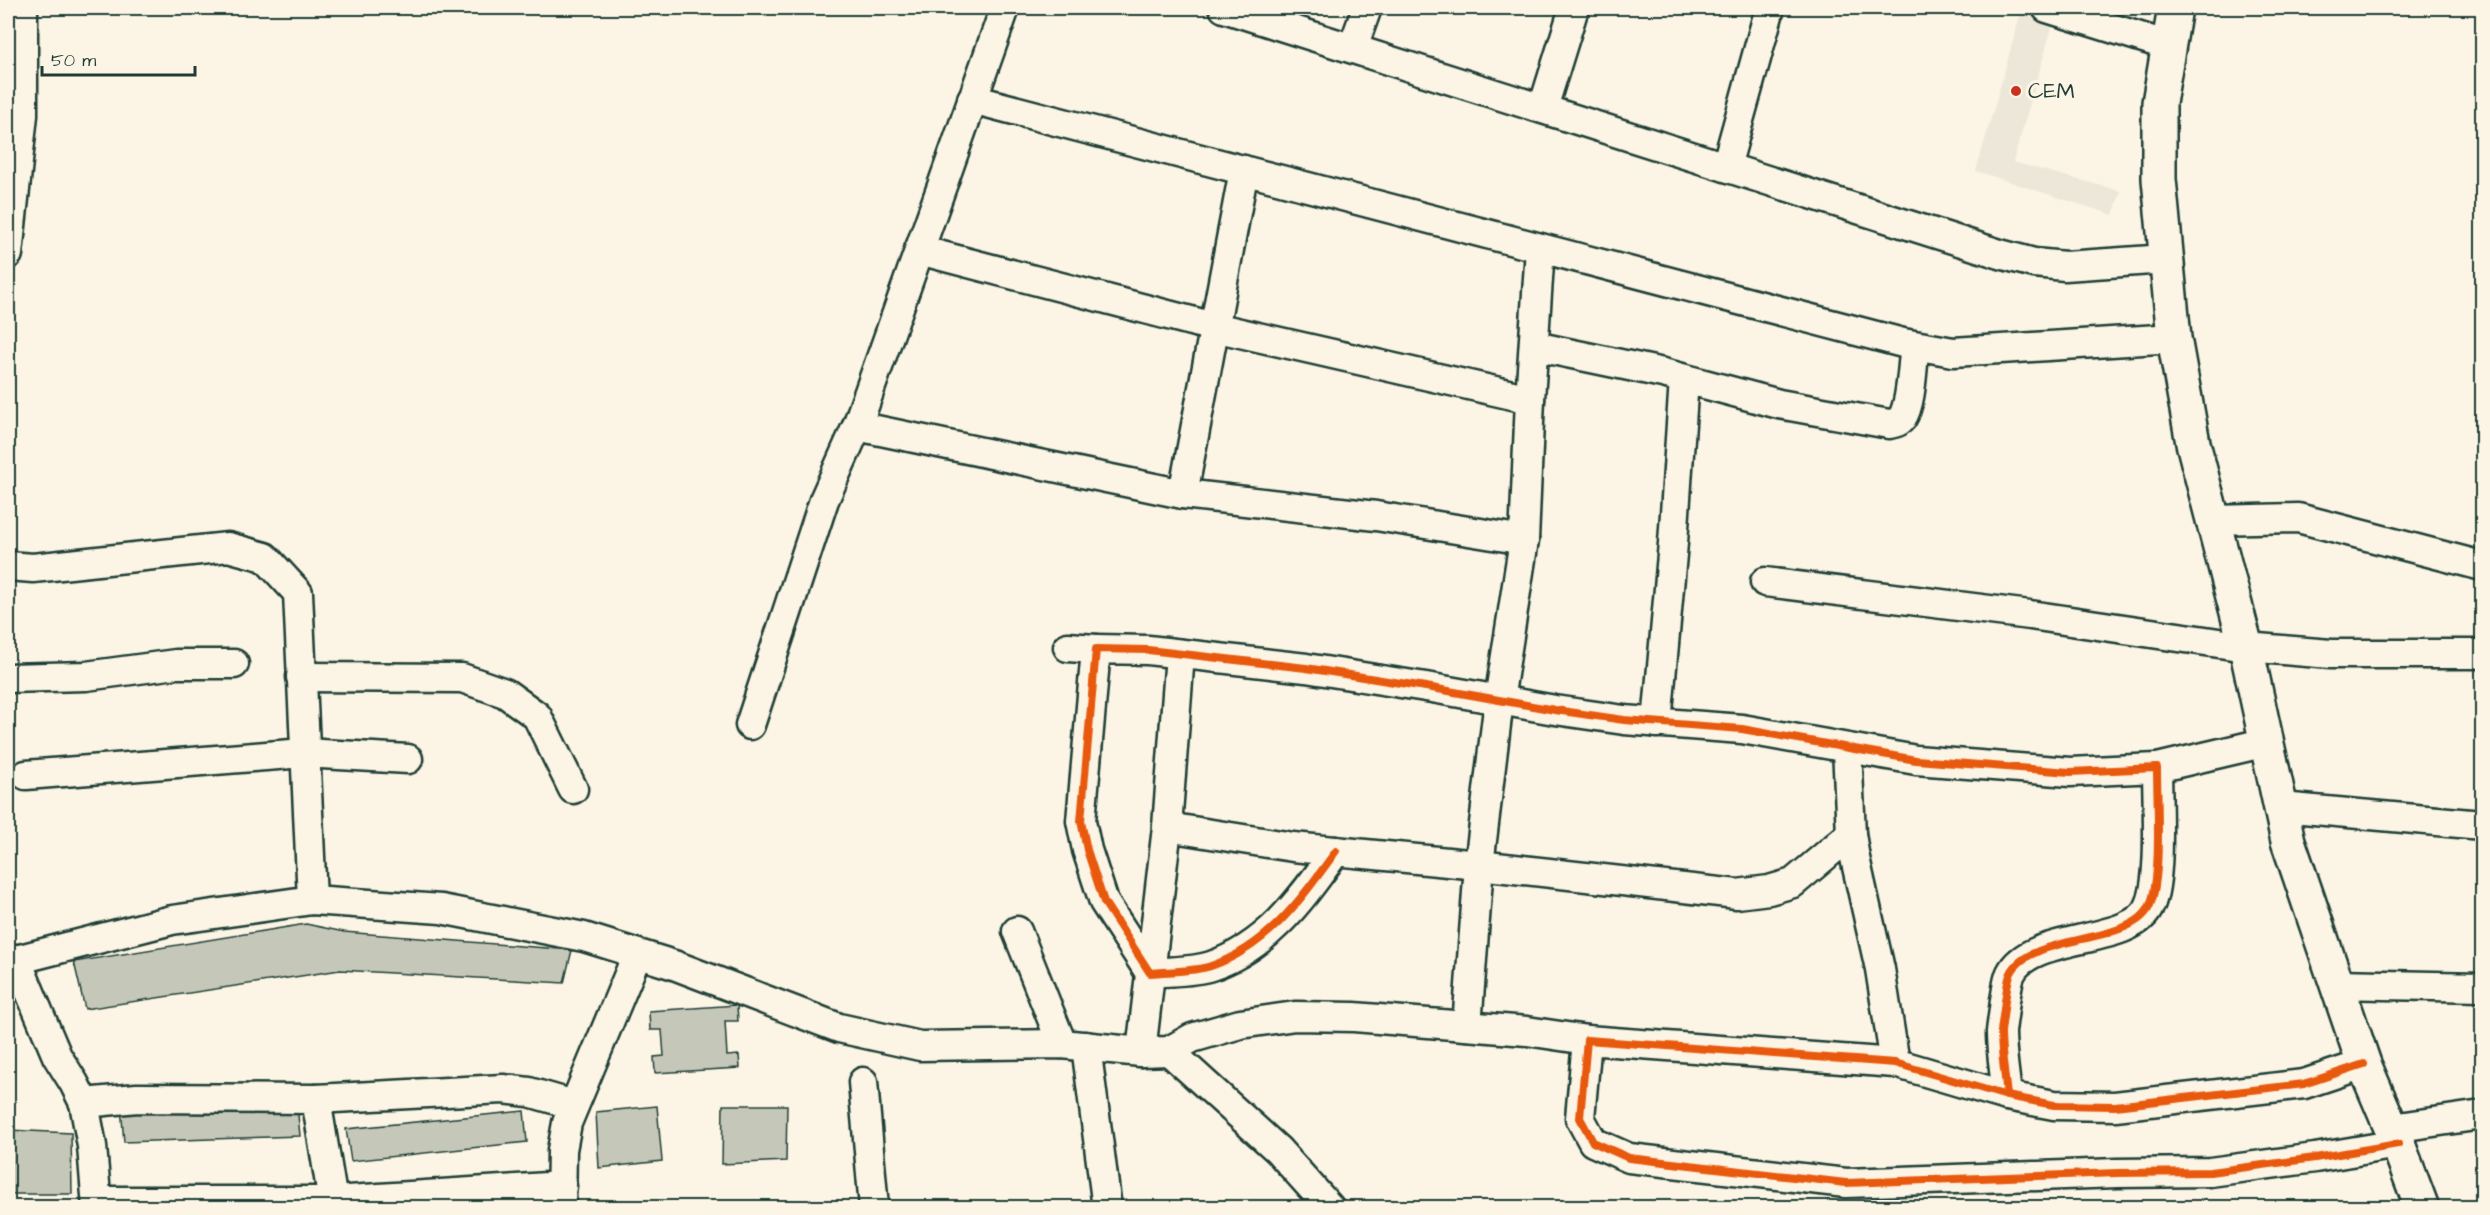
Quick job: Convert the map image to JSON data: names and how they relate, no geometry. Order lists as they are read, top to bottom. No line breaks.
{"places":["CEM"],"scale_bar":"50 m"}
